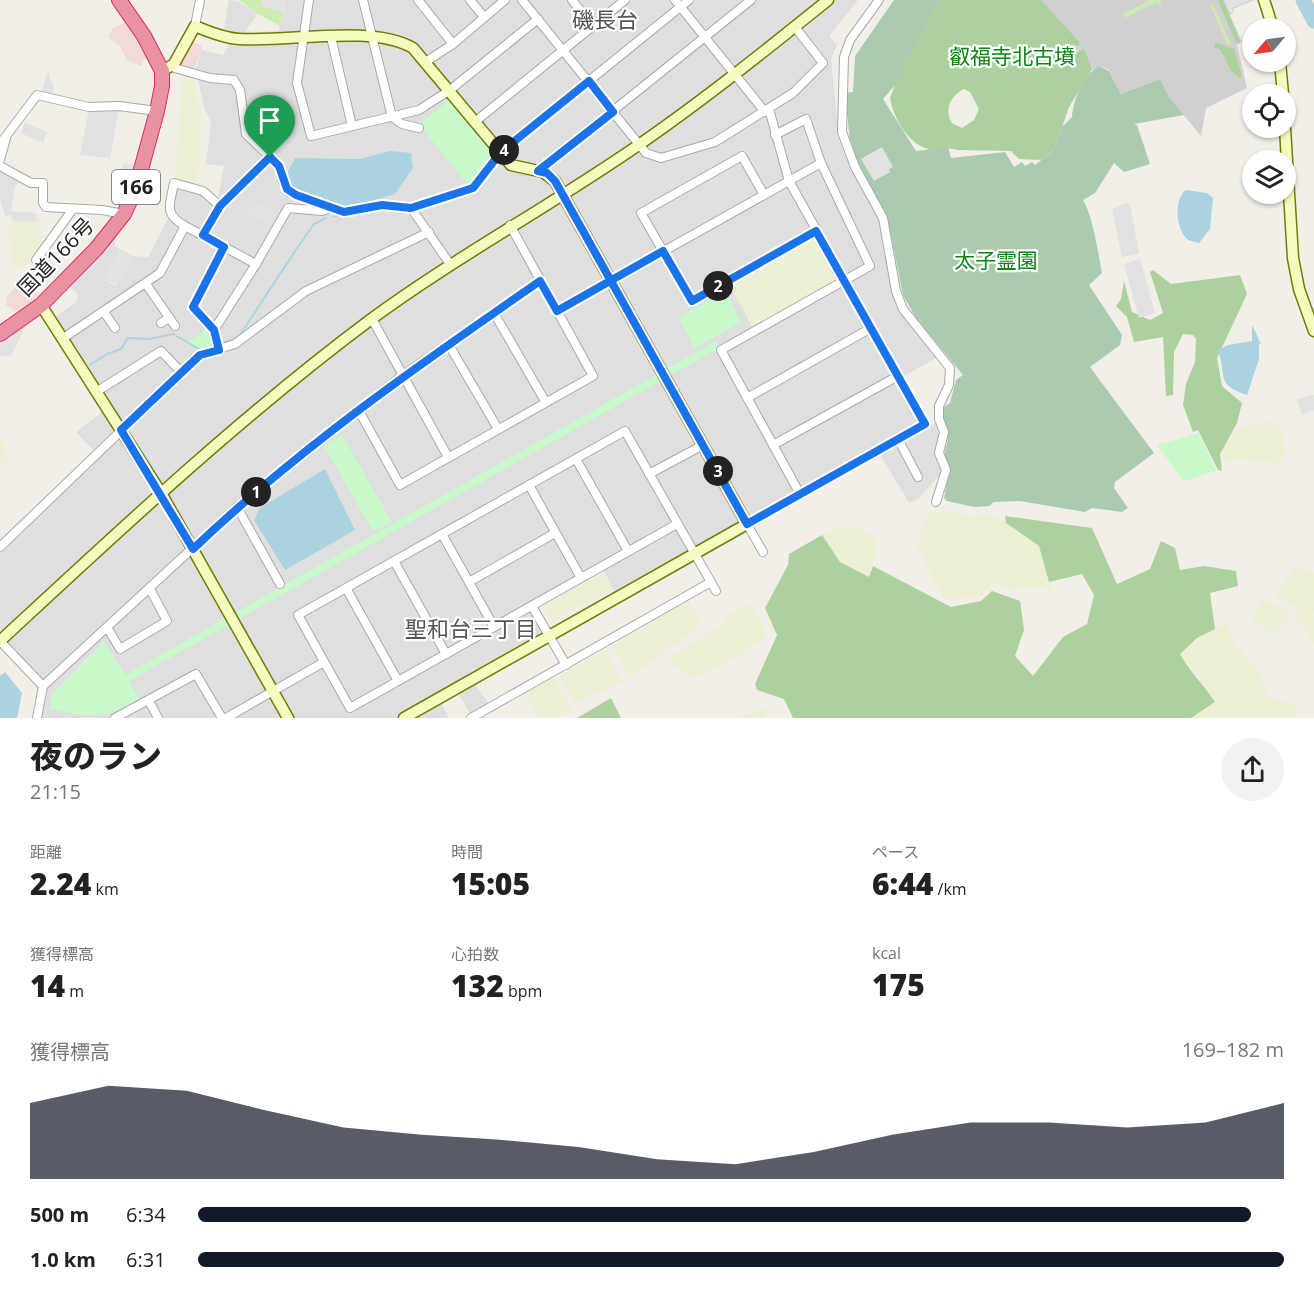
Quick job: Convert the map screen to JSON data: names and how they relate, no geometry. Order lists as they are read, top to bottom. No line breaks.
{"streets":{"highway":["166","国道166号"]},"districts":["磯長台","聖和台三丁目"],"parks":["叡福寺北古墳","太子霊園"],"north":"bottom left","page":{"pins":["4","2","3","1"],"heading":["夜のラン","21:15"],"stats":[["距離","2.24 km"],["時間","15:05"],["ペース","6:44 /km"],["獲得標高","14 m"],["心拍数","132 bpm"],["kcal","175"]],"chart":["獲得標高","169–182 m"],"list":[{"name":"500 m","note":"6:34"},{"name":"1.0 km","note":"6:31"}]}}
